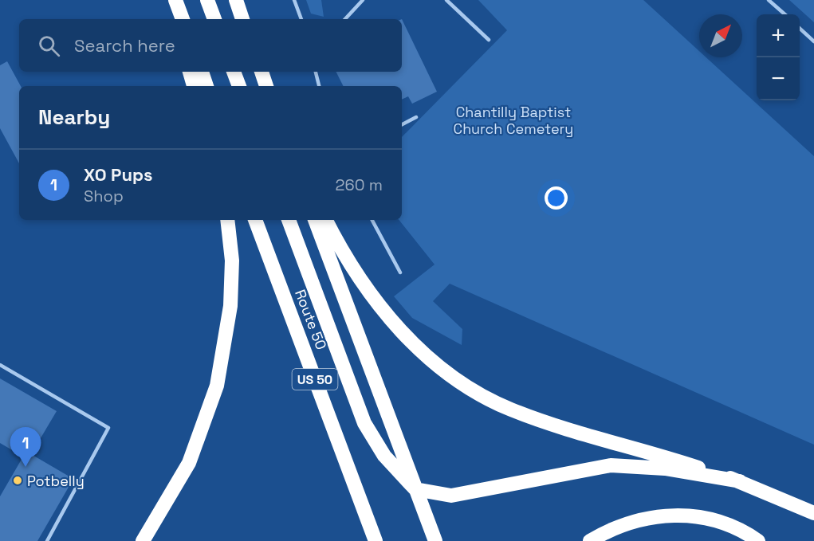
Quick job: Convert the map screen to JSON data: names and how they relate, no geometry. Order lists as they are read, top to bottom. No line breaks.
{"streets":{"highway":["Route 50","US 50"]},"parks":["Chantilly Baptist Church Cemetery"],"places":["Potbelly"],"north":"top right","page":{"map_buttons":["+","−"],"search":"Search here","heading":"Nearby","list":[{"mark":"1","name":"XO Pups","note":"Shop","value":"260 m"}],"pins":"1"}}
